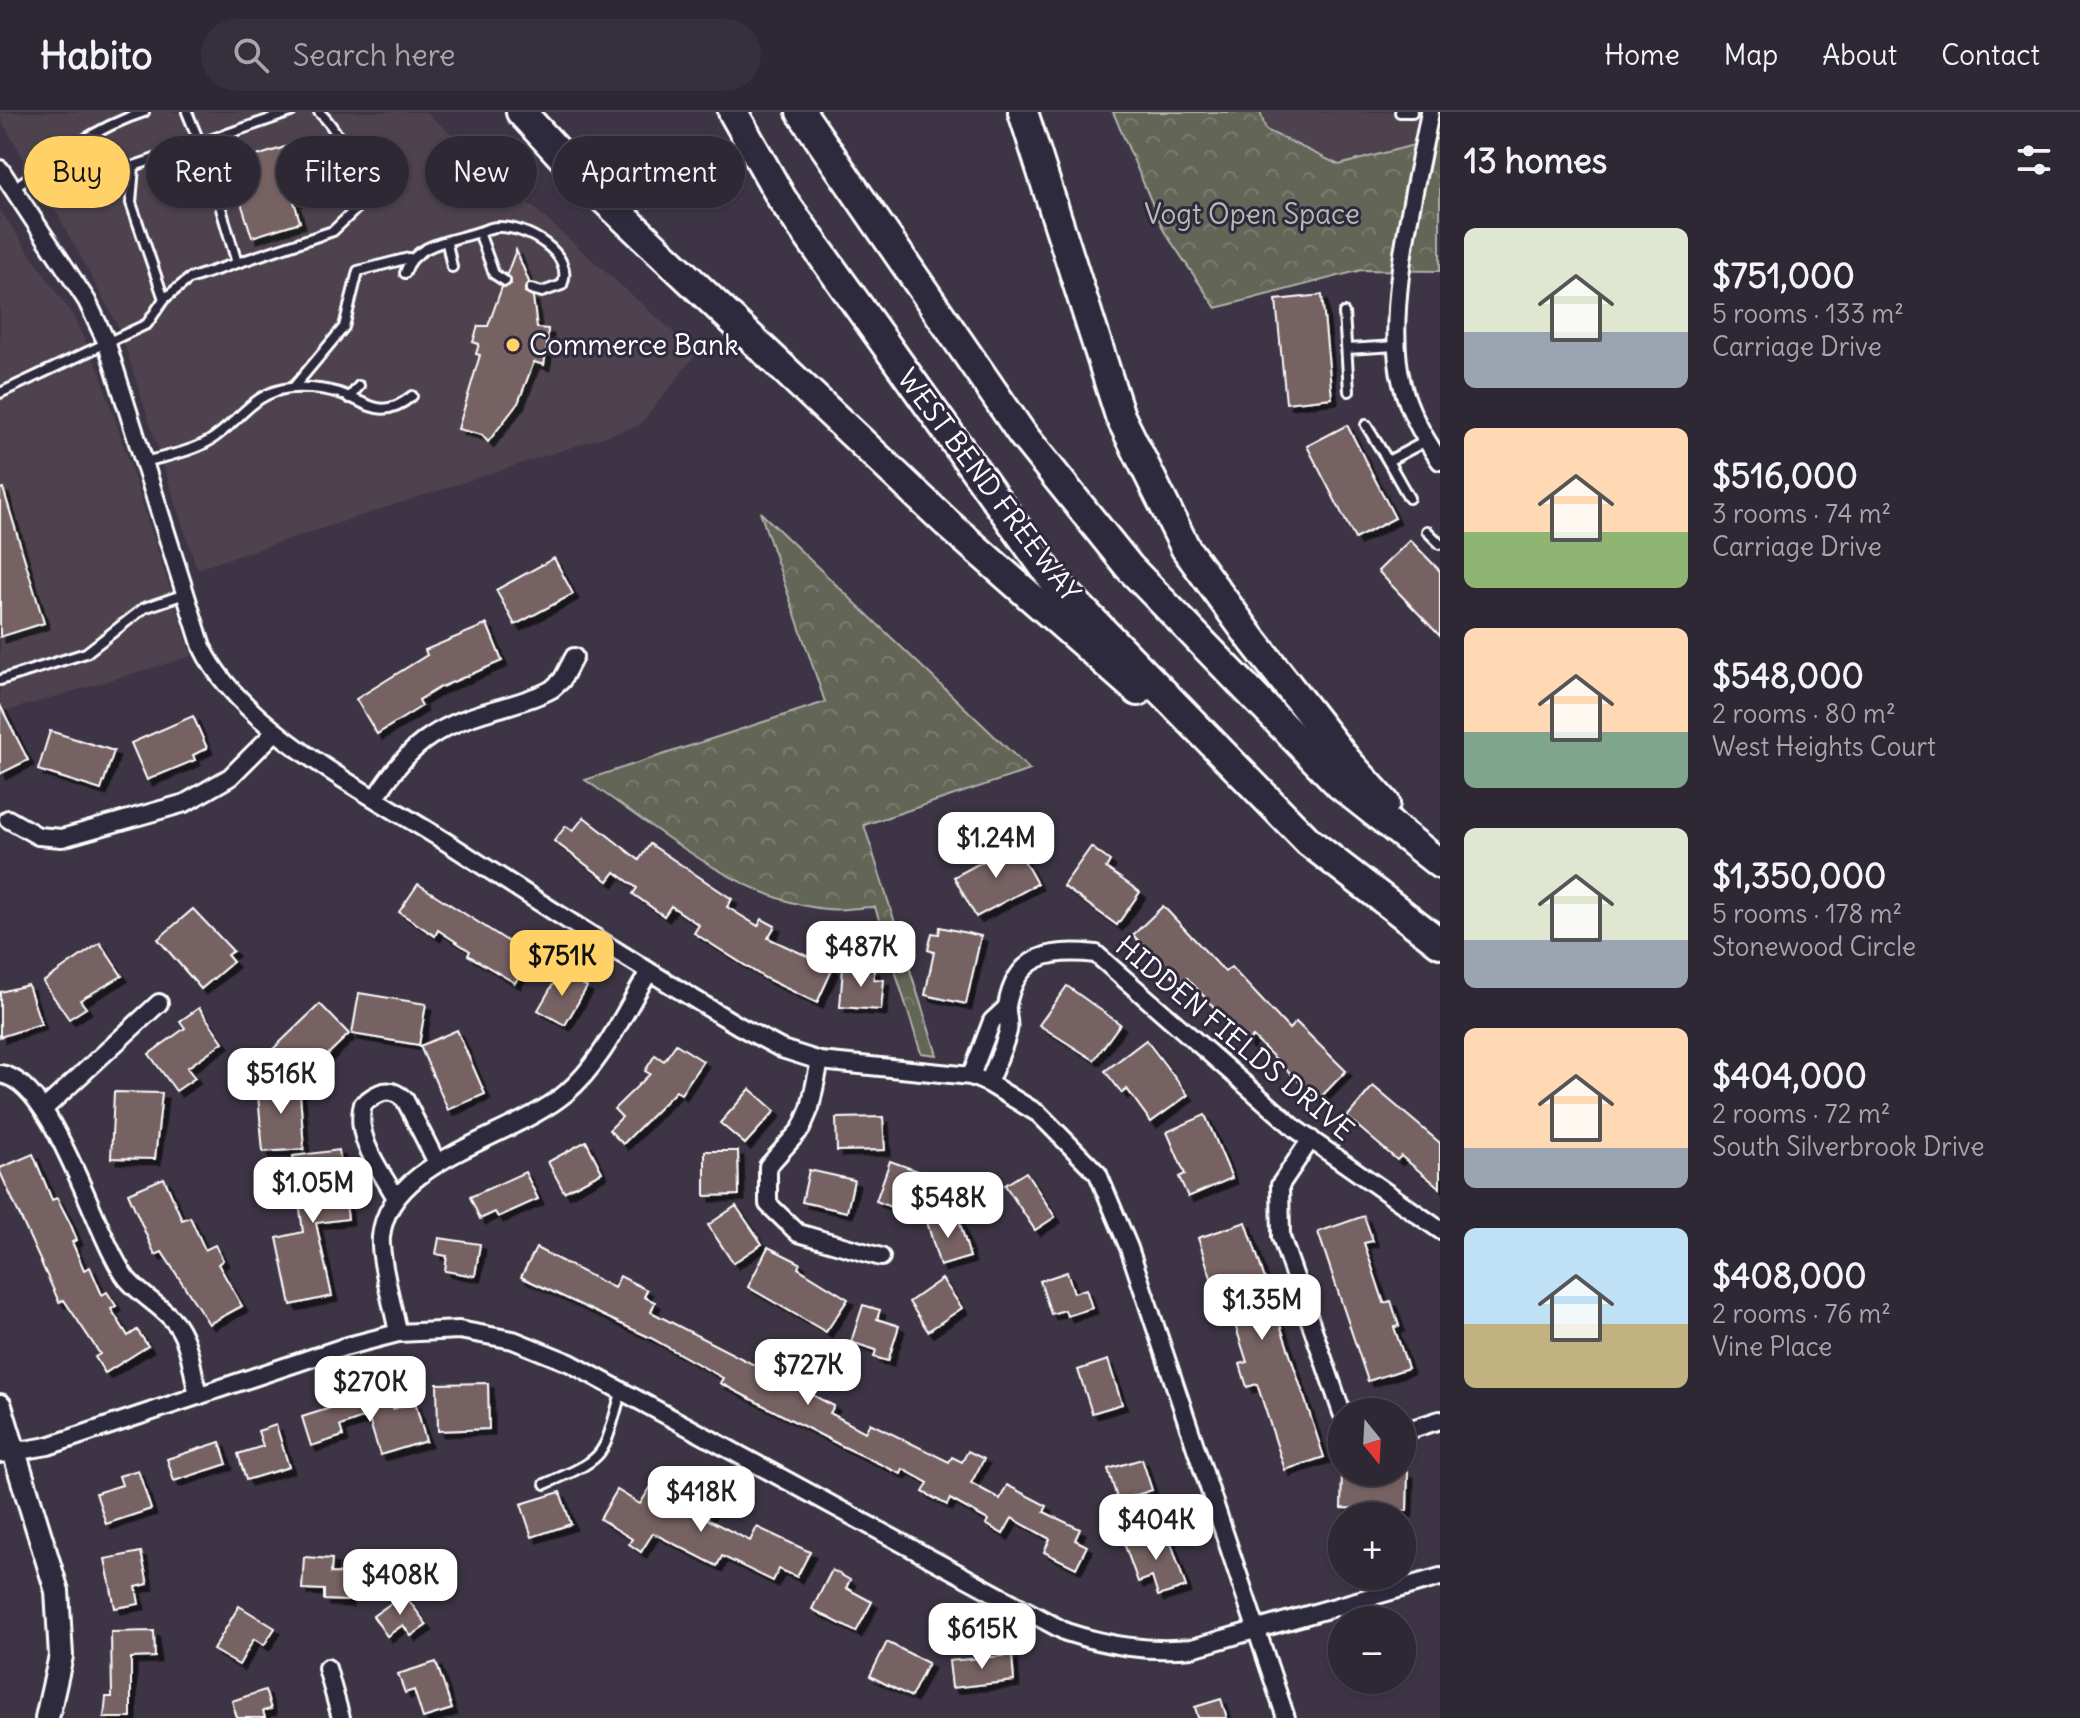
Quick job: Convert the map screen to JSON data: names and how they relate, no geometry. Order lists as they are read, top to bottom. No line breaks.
{"streets":{"highway":["WEST BEND FREEWAY"],"street":["HIDDEN FIELDS DRIVE"]},"parks":["Vogt Open Space"],"places":["Commerce Bank"],"north":"bottom","page":{"header":"Habito","search":"Search here","nav":["Home","Map","About","Contact"],"heading":"13 homes","chip":["Buy","Rent","Filters","New","Apartment"],"list":[{"name":"$751,000","note":"5 rooms · 133 m² · Carriage Drive"},{"name":"$516,000","note":"3 rooms · 74 m² · Carriage Drive"},{"name":"$548,000","note":"2 rooms · 80 m² · West Heights Court"},{"name":"$1,350,000","note":"5 rooms · 178 m² · Stonewood Circle"},{"name":"$404,000","note":"2 rooms · 72 m² · South Silverbrook Drive"},{"name":"$408,000","note":"2 rooms · 76 m² · Vine Place"}],"price":["$1.24M","$487K","$751K","$516K","$1.05M","$548K","$1.35M","$727K","$270K","$418K","$404K","$408K","$615K"],"map_buttons":["+","−"]}}
